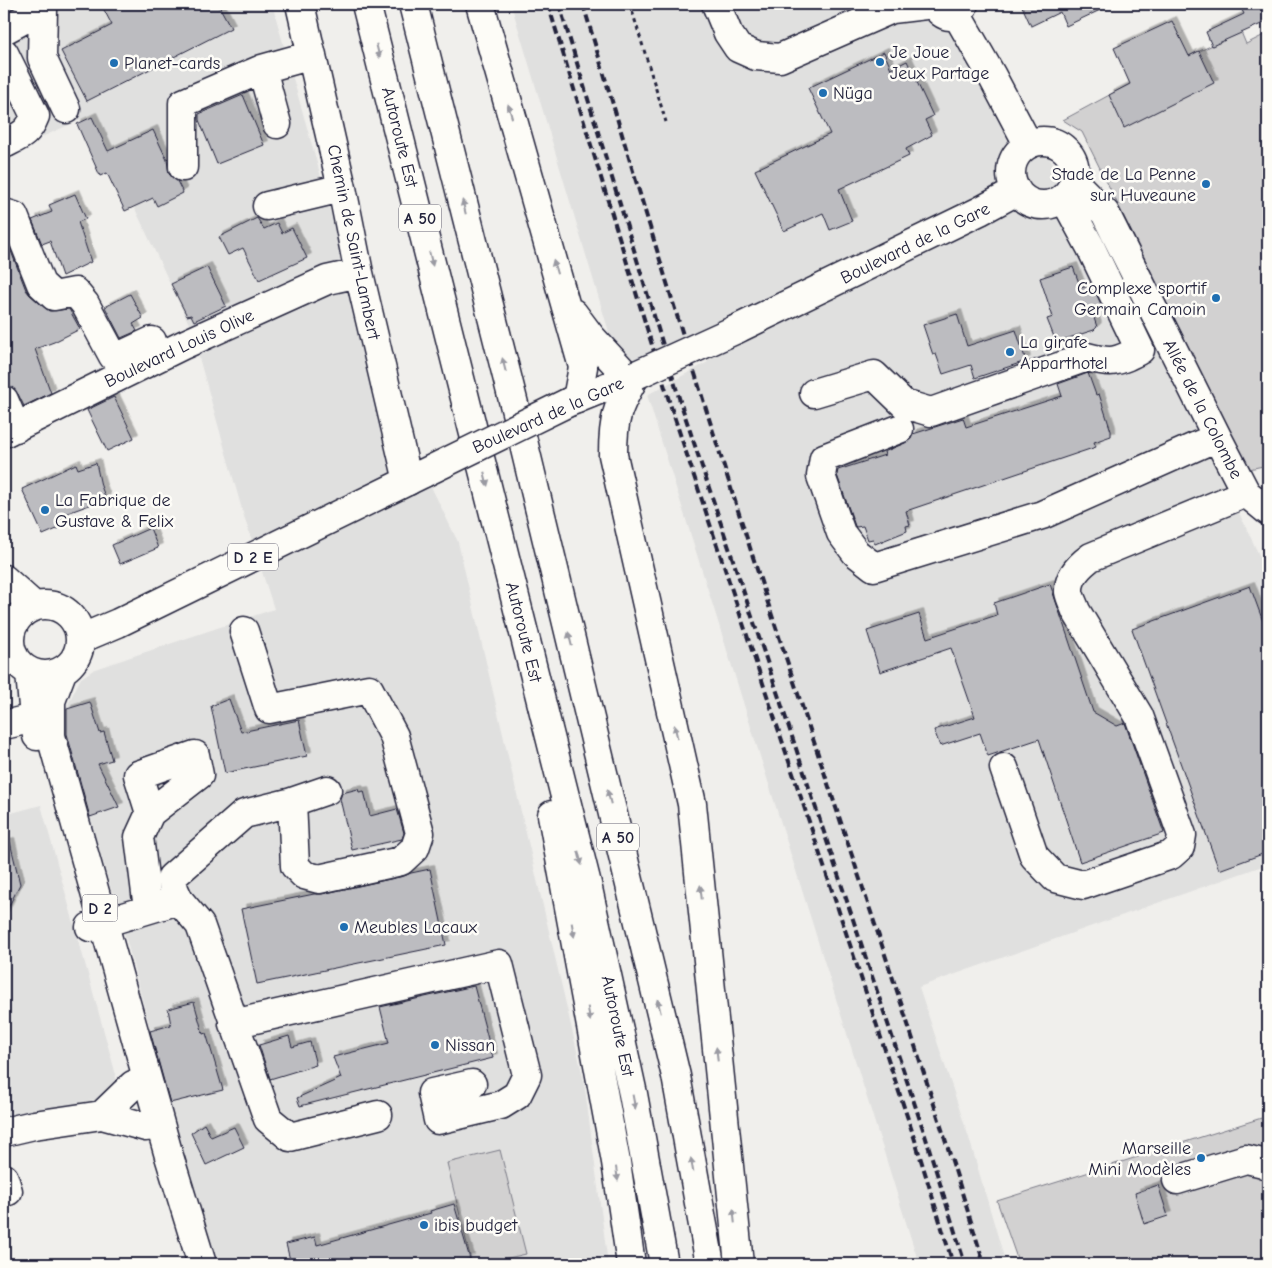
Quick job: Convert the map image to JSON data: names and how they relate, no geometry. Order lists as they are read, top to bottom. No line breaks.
{"streets":{"main road":["Autoroute Est","A 50","Chemin de Saint-Lambert","Boulevard de la Gare","Boulevard Louis Olive","Allée de la Colombe","D 2 E","D 2"]},"crossings":[["Chemin de Saint-Lambert","Boulevard de la Gare"],["Chemin de Saint-Lambert","Boulevard Louis Olive"],["Boulevard de la Gare","Allée de la Colombe"],["Boulevard de la Gare","D 2"]],"places":["Je Joue Jeux Partage","Planet-cards","Nüga","Stade de La Penne sur Huveaune","Complexe sportif Germain Camoin","La girafe Apparthotel","La Fabrique de Gustave & Felix","Meubles Lacaux","Nissan","Marseille Mini Modèles","ibis budget"]}
